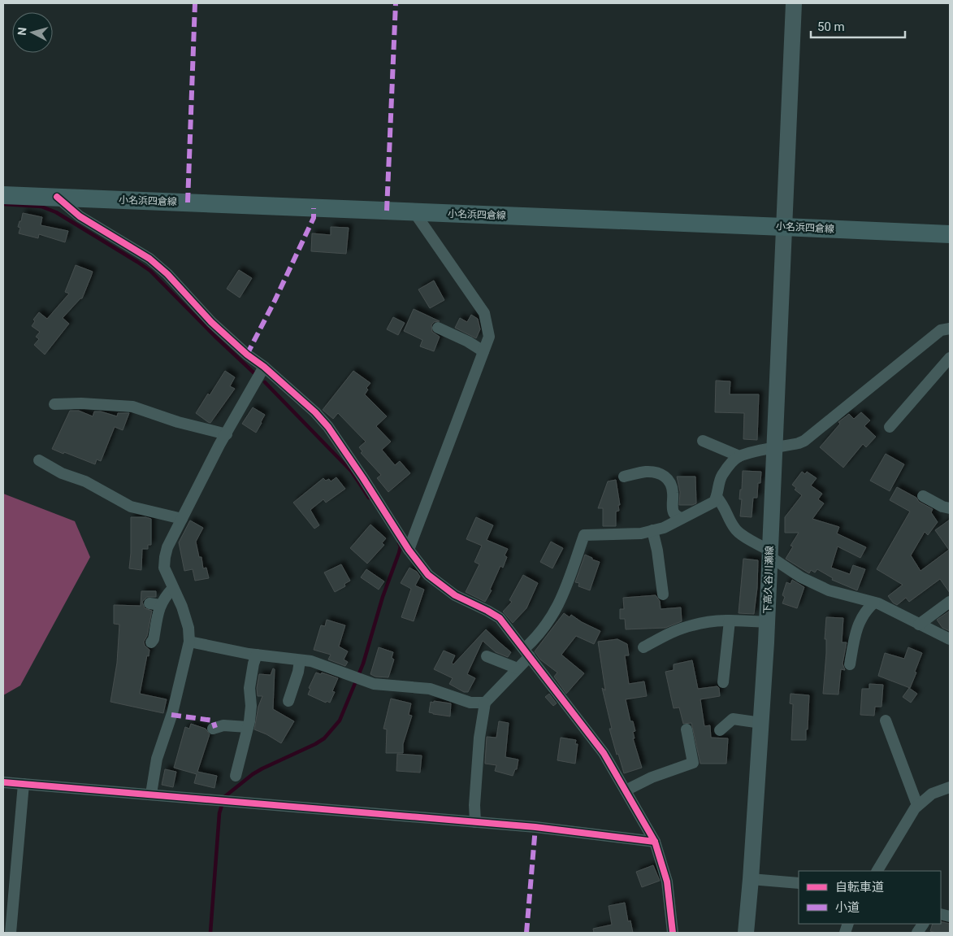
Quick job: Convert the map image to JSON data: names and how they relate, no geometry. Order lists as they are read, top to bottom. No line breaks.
{"streets":{"main road":["小名浜四倉線","下高久谷川瀬線"]},"crossings":[["小名浜四倉線","下高久谷川瀬線"]],"legend":["自転車道","小道"],"scale_bar":"50 m","north":"left"}
